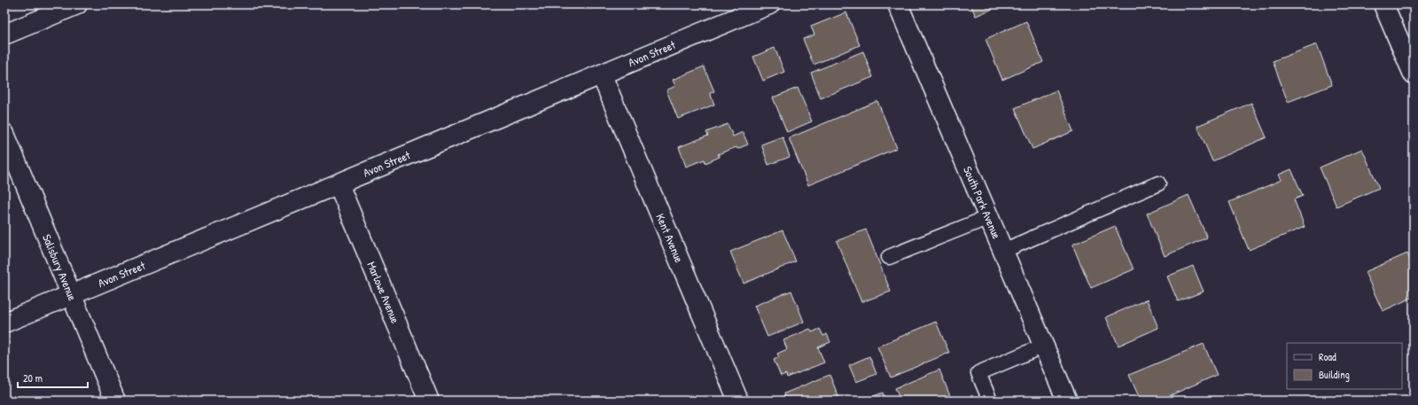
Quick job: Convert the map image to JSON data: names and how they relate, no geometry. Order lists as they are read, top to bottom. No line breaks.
{"streets":{"street":["Avon Street","South Park Avenue","Kent Avenue","Salisbury Avenue","Marlowe Avenue"]},"crossings":[["Avon Street","Kent Avenue"],["Avon Street","Salisbury Avenue"],["Avon Street","Marlowe Avenue"]],"legend":["Road","Building"],"scale_bar":"20 m"}
